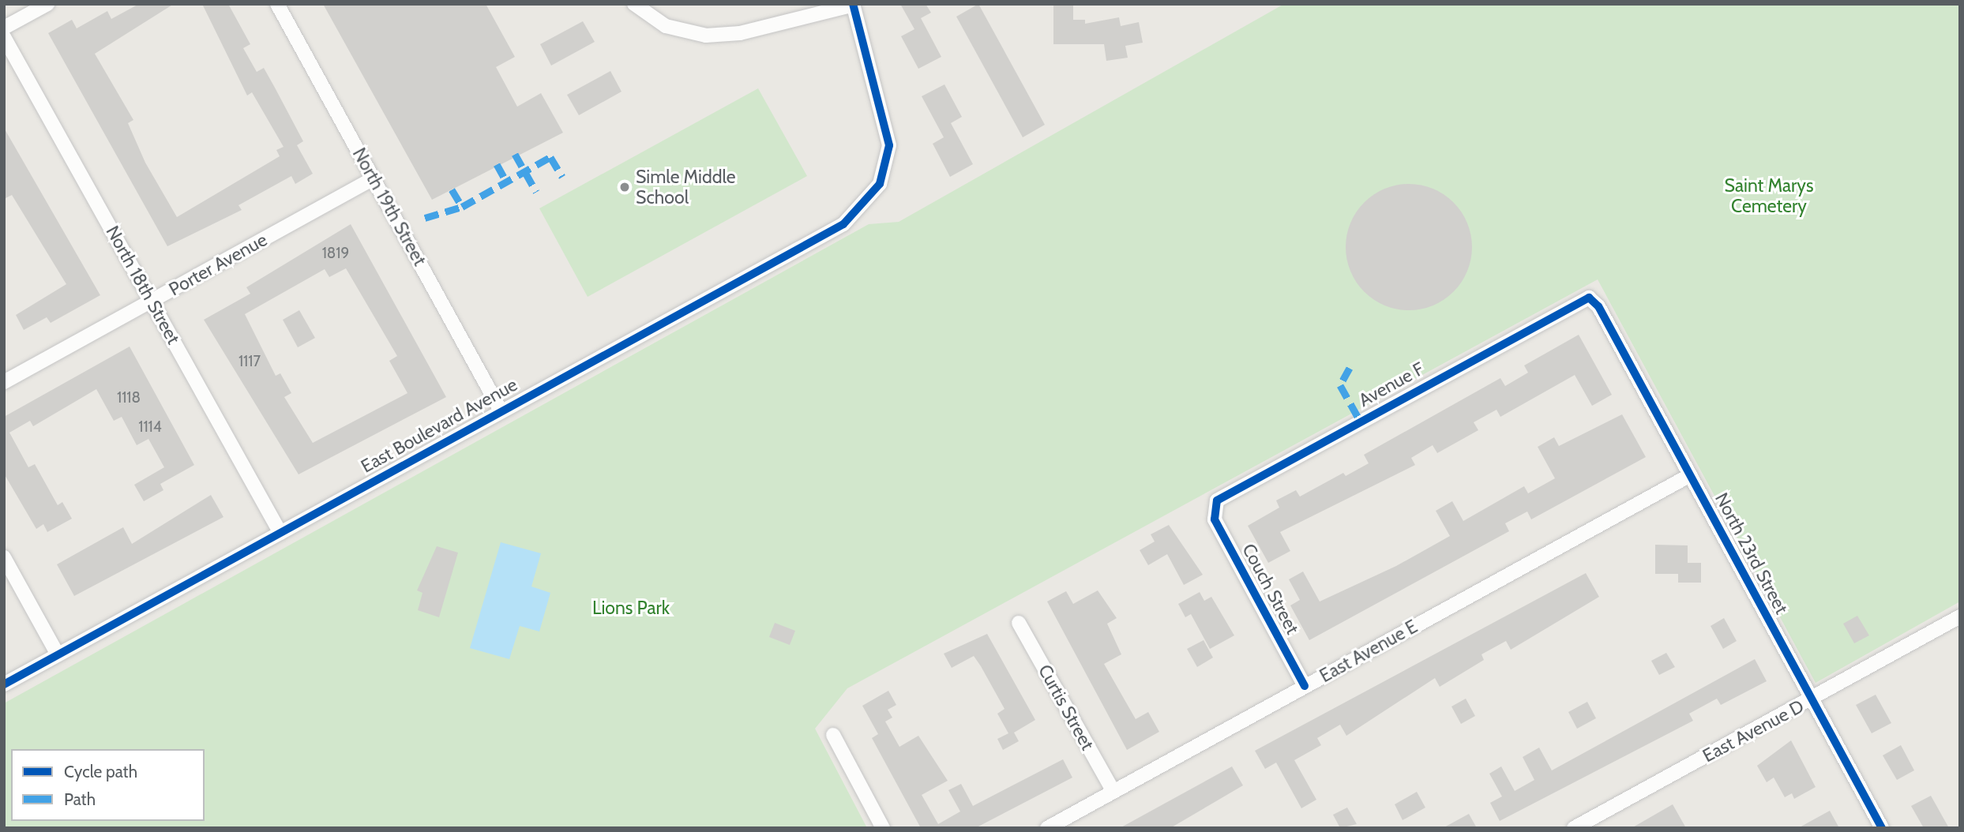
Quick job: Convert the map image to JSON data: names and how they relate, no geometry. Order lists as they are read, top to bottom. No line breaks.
{"streets":{"street":["North 19th Street","Porter Avenue","North 18th Street","Avenue F","East Boulevard Avenue","North 23rd Street","Couch Street","East Avenue E","Curtis Street","East Avenue D"]},"crossings":[["North 19th Street","Porter Avenue"],["North 19th Street","East Boulevard Avenue"],["Porter Avenue","North 18th Street"],["North 18th Street","East Boulevard Avenue"],["Avenue F","North 23rd Street"],["Avenue F","Couch Street"],["North 23rd Street","East Avenue E"],["North 23rd Street","East Avenue D"],["Couch Street","East Avenue E"],["East Avenue E","Curtis Street"]],"parks":["Saint Marys Cemetery","Lions Park"],"places":["Simle Middle School"],"house_numbers":["1819","1117","1118","1114"],"legend":["Cycle path","Path"]}
